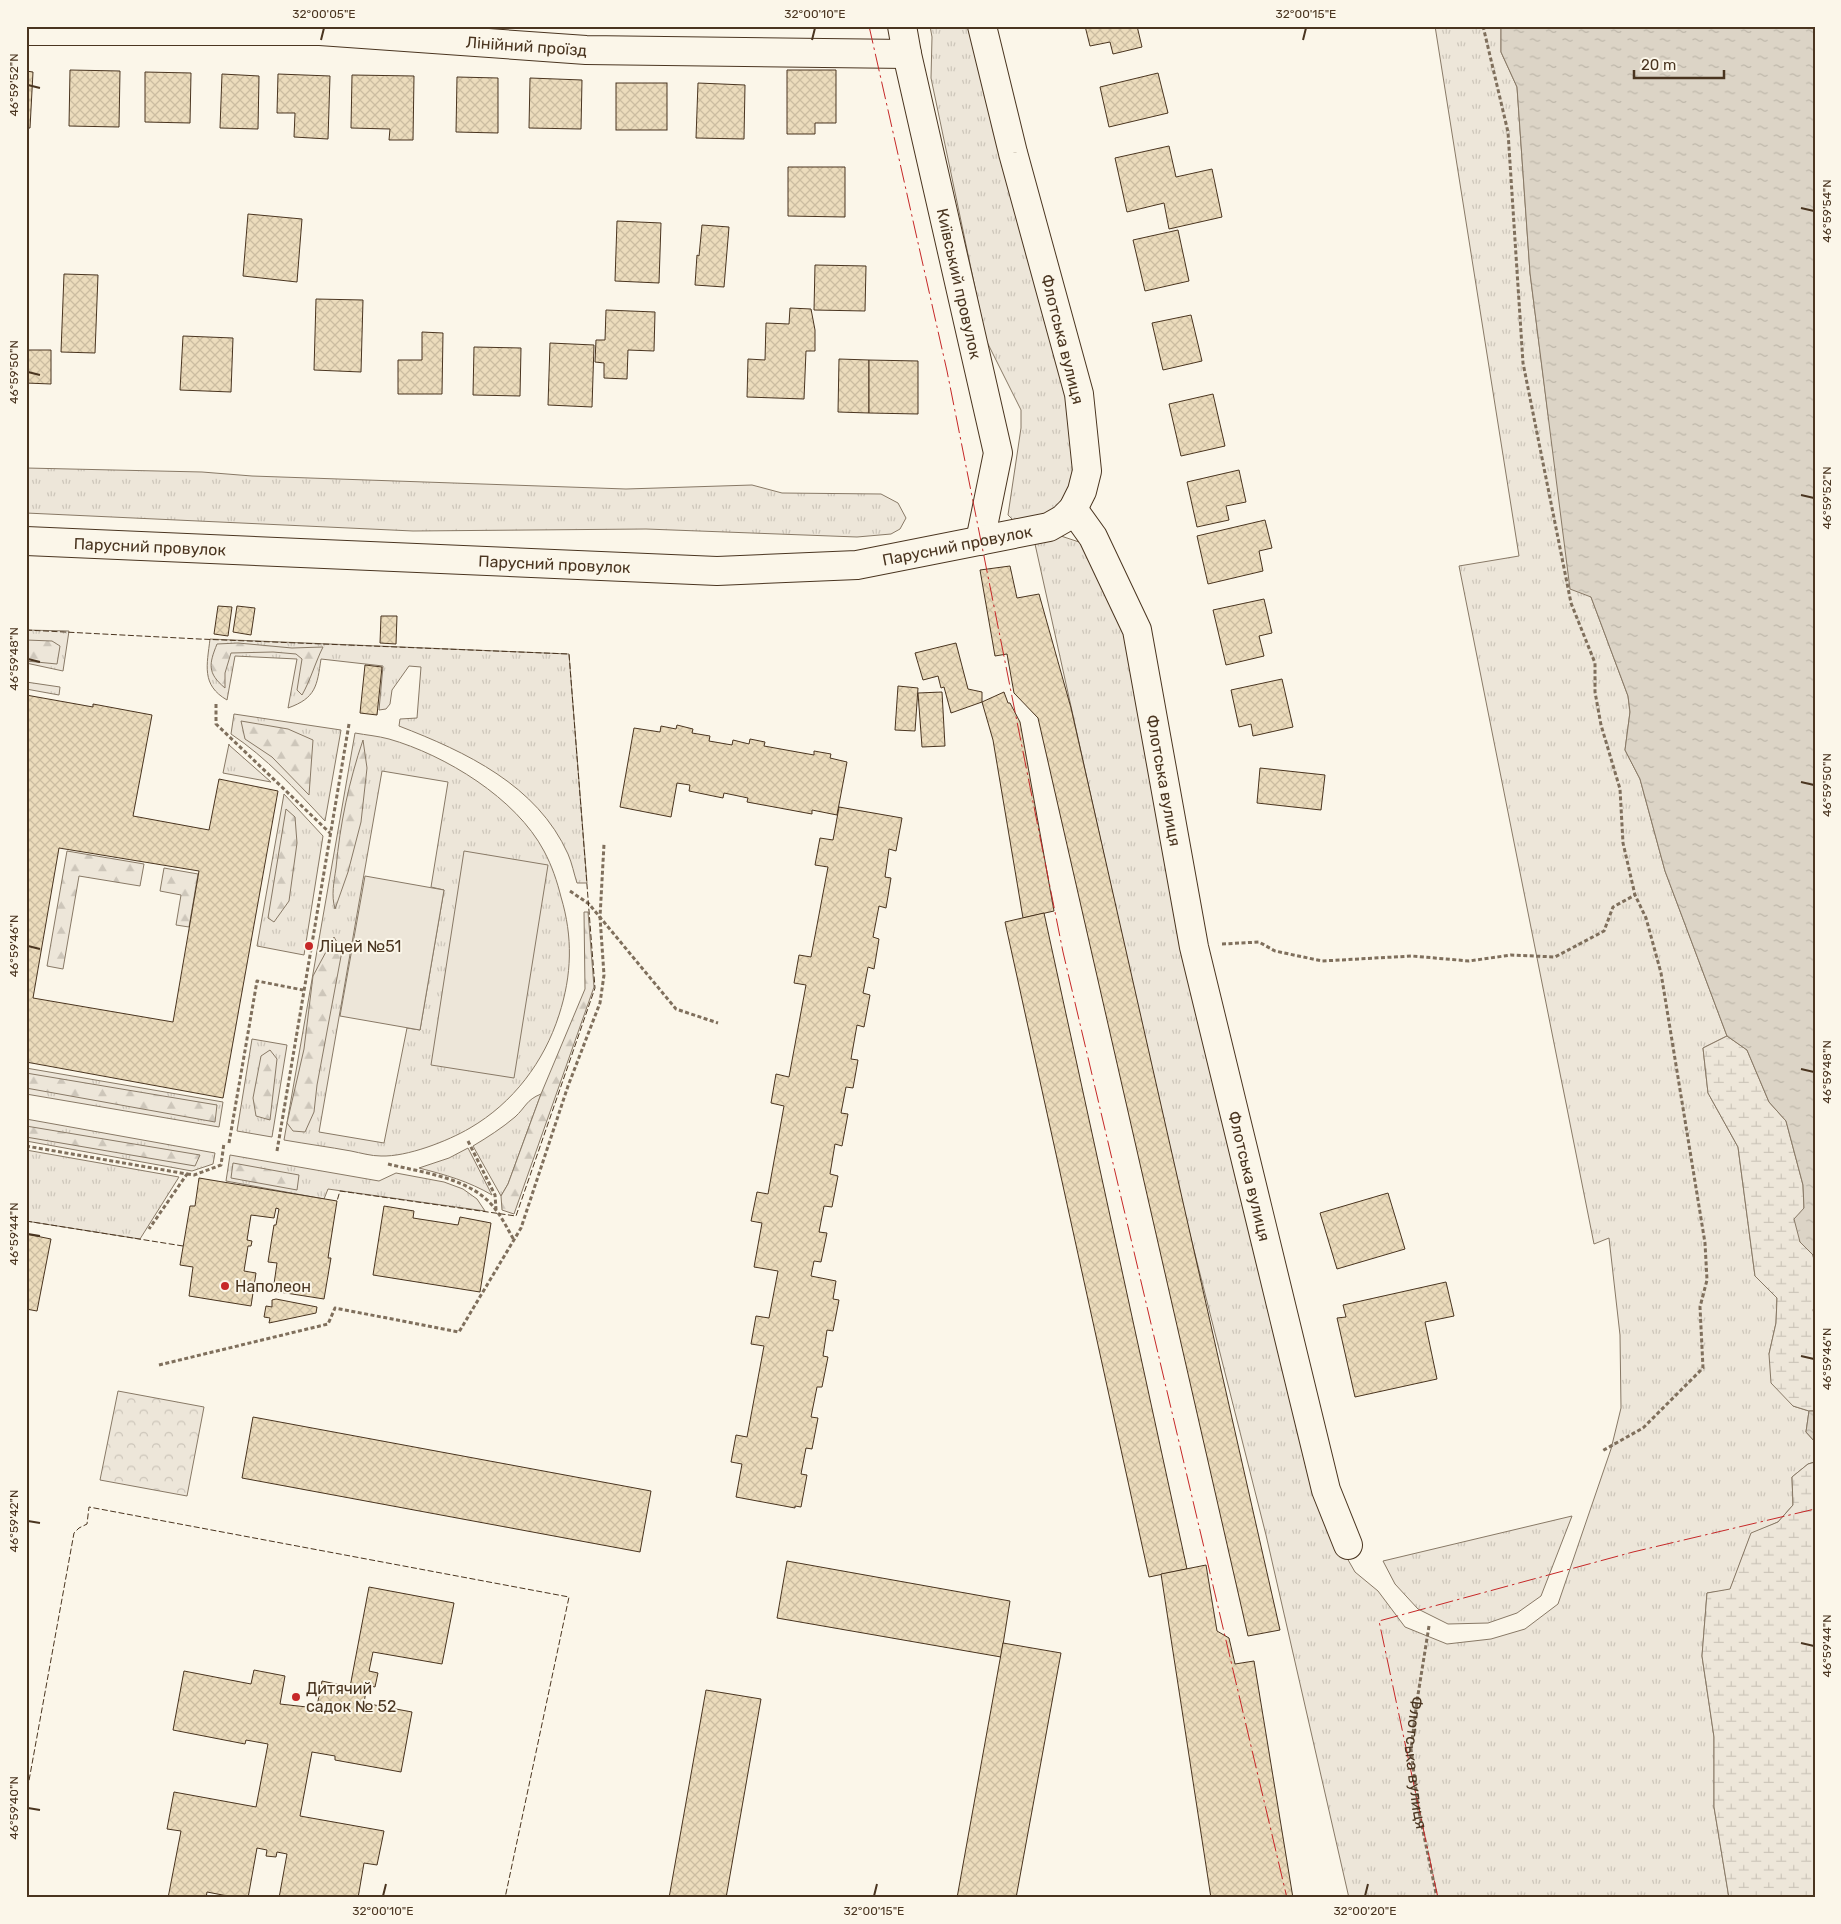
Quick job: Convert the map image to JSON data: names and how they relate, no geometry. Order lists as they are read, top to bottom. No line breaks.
{"streets":{"street":["Лінійний проїзд","Київський провулок","Флотська вулиця","Парусний провулок"]},"crossings":[["Лінійний проїзд","Київський провулок"],["Київський провулок","Парусний провулок"],["Флотська вулиця","Парусний провулок"]],"places":["Ліцей №51","Наполеон","Дитячий садок № 52"],"scale_bar":"20 m","coordinates":["32°00'05\"E","32°00'10\"E","32°00'15\"E","46°59'52\"N","46°59'54\"N","46°59'50\"N","46°59'48\"N","46°59'46\"N","46°59'44\"N","46°59'42\"N","46°59'40\"N","32°00'20\"E"]}
